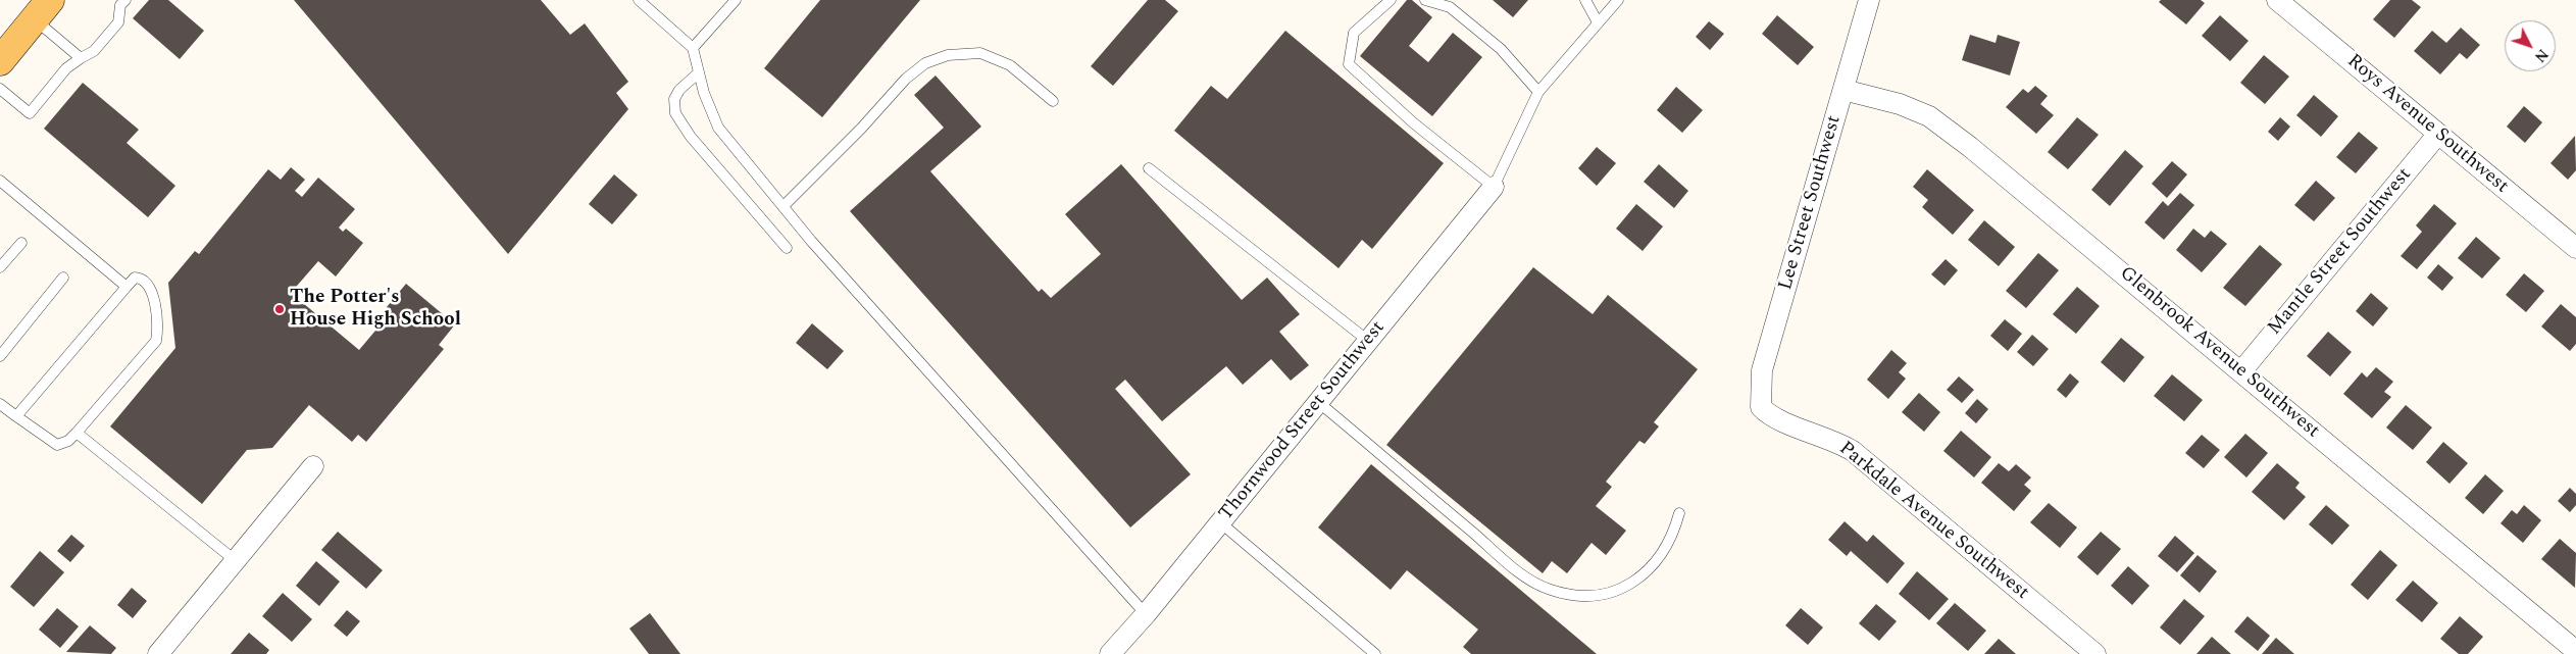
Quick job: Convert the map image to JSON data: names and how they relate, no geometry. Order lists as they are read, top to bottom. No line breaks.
{"streets":{"street":["Roys Avenue Southwest","Lee Street Southwest","Mantle Street Southwest","Glenbrook Avenue Southwest","Thornwood Street Southwest","Parkdale Avenue Southwest"]},"crossings":[["Roys Avenue Southwest","Mantle Street Southwest"],["Lee Street Southwest","Glenbrook Avenue Southwest"],["Lee Street Southwest","Parkdale Avenue Southwest"],["Mantle Street Southwest","Glenbrook Avenue Southwest"]],"places":["The Potter's House High School"],"north":"bottom right"}
